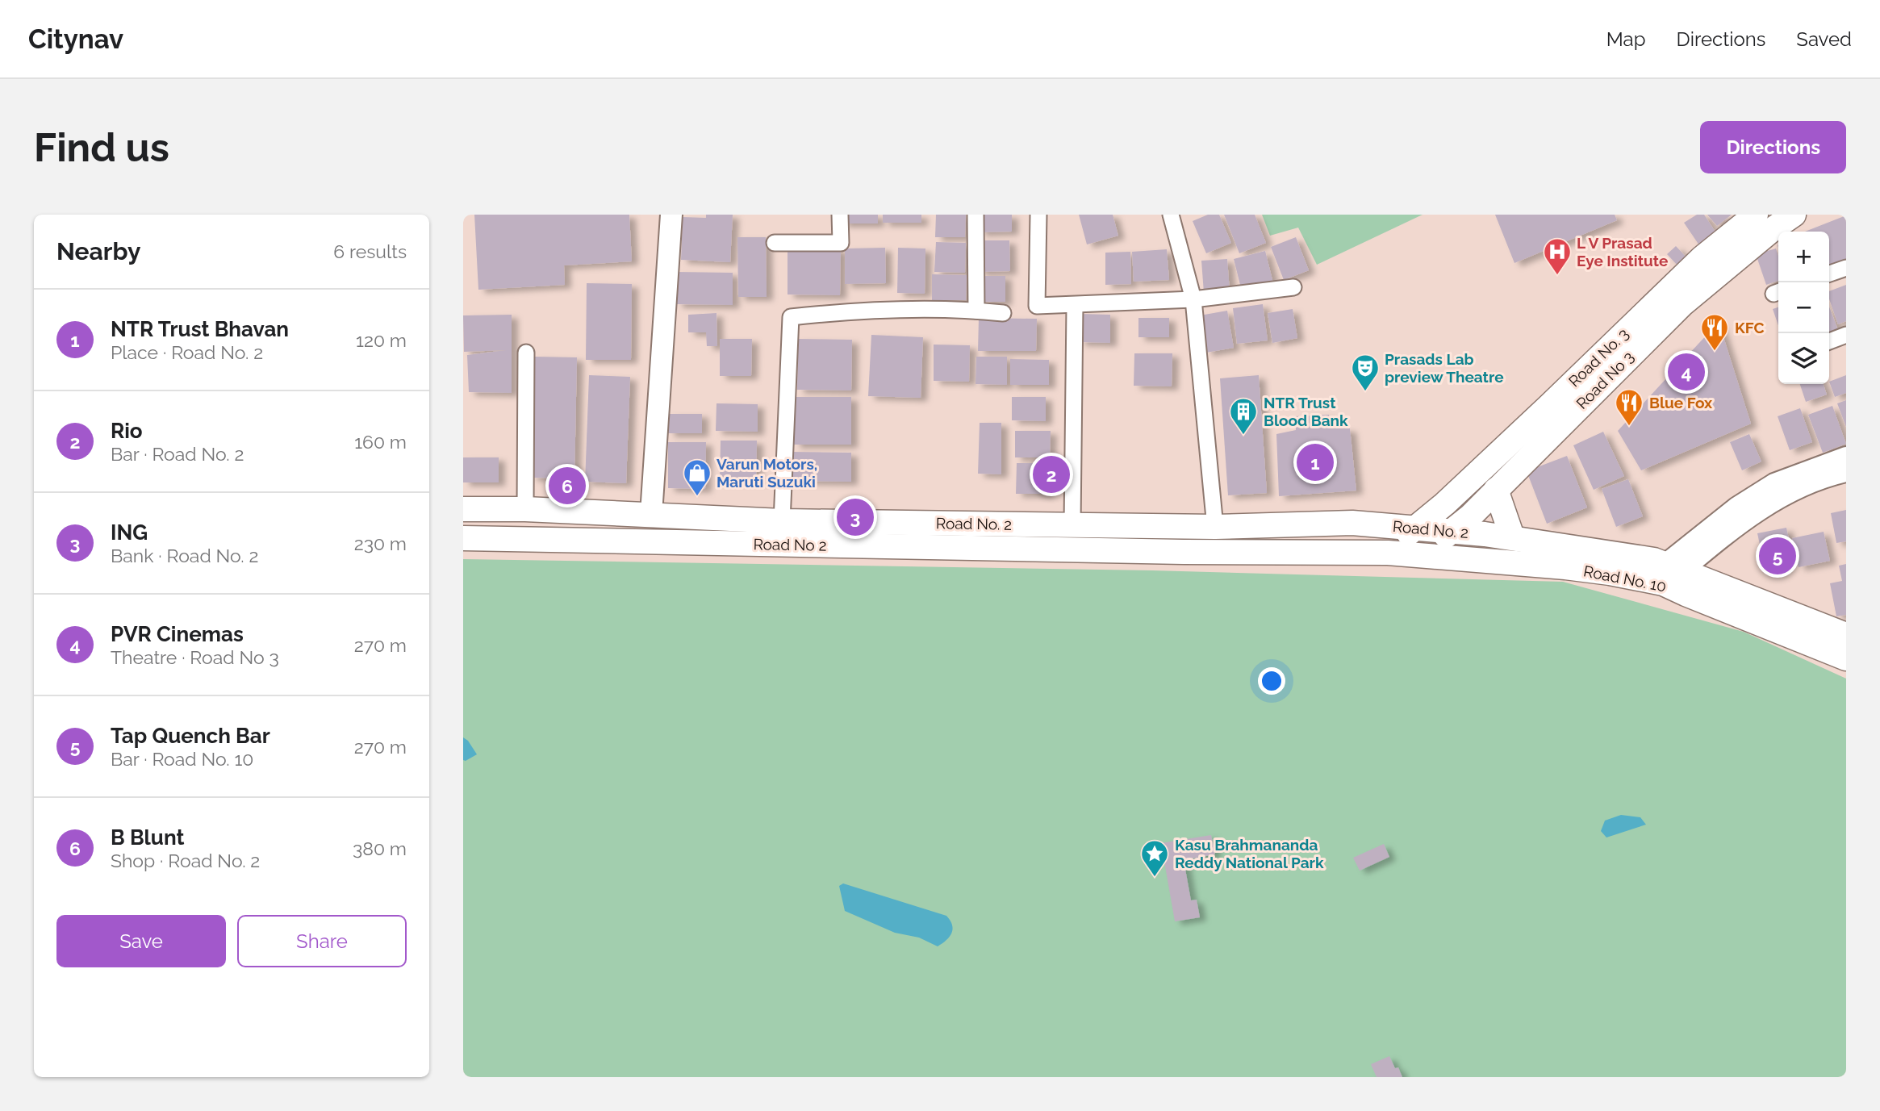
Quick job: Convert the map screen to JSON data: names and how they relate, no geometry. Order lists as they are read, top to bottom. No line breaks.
{"streets":{"main road":["Road No. 3","Road No 3","Road No. 2","Road No 2","Road No. 10"]},"crossings":[["Road No. 3","Road No. 2"],["Road No. 3","Road No 2"],["Road No 3","Road No. 2"],["Road No 3","Road No. 10"],["Road No. 2","Road No. 10"]],"places":{"hospital":["L V Prasad Eye Institute"],"restaurant":["KFC","Blue Fox"],"theatre":["Prasads Lab preview Theatre"],"building":["NTR Trust Blood Bank"],"shop":["Varun Motors, Maruti Suzuki"],"place":["Kasu Brahmananda Reddy National Park"]},"page":{"header":"Citynav","nav":["Map","Directions","Saved"],"buttons":["Directions",["Save","Share"]],"title":"Find us","heading":["Nearby","6 results"],"map_buttons":["+","−"],"list":[{"mark":"1","name":"NTR Trust Bhavan","note":"Place · Road No. 2","value":"120 m"},{"mark":"2","name":"Rio","note":"Bar · Road No. 2","value":"160 m"},{"mark":"3","name":"ING","note":"Bank · Road No. 2","value":"230 m"},{"mark":"4","name":"PVR Cinemas","note":"Theatre · Road No 3","value":"270 m"},{"mark":"5","name":"Tap Quench Bar","note":"Bar · Road No. 10","value":"270 m"},{"mark":"6","name":"B Blunt","note":"Shop · Road No. 2","value":"380 m"}],"pins":["4","1","2","6","3","5"]}}
